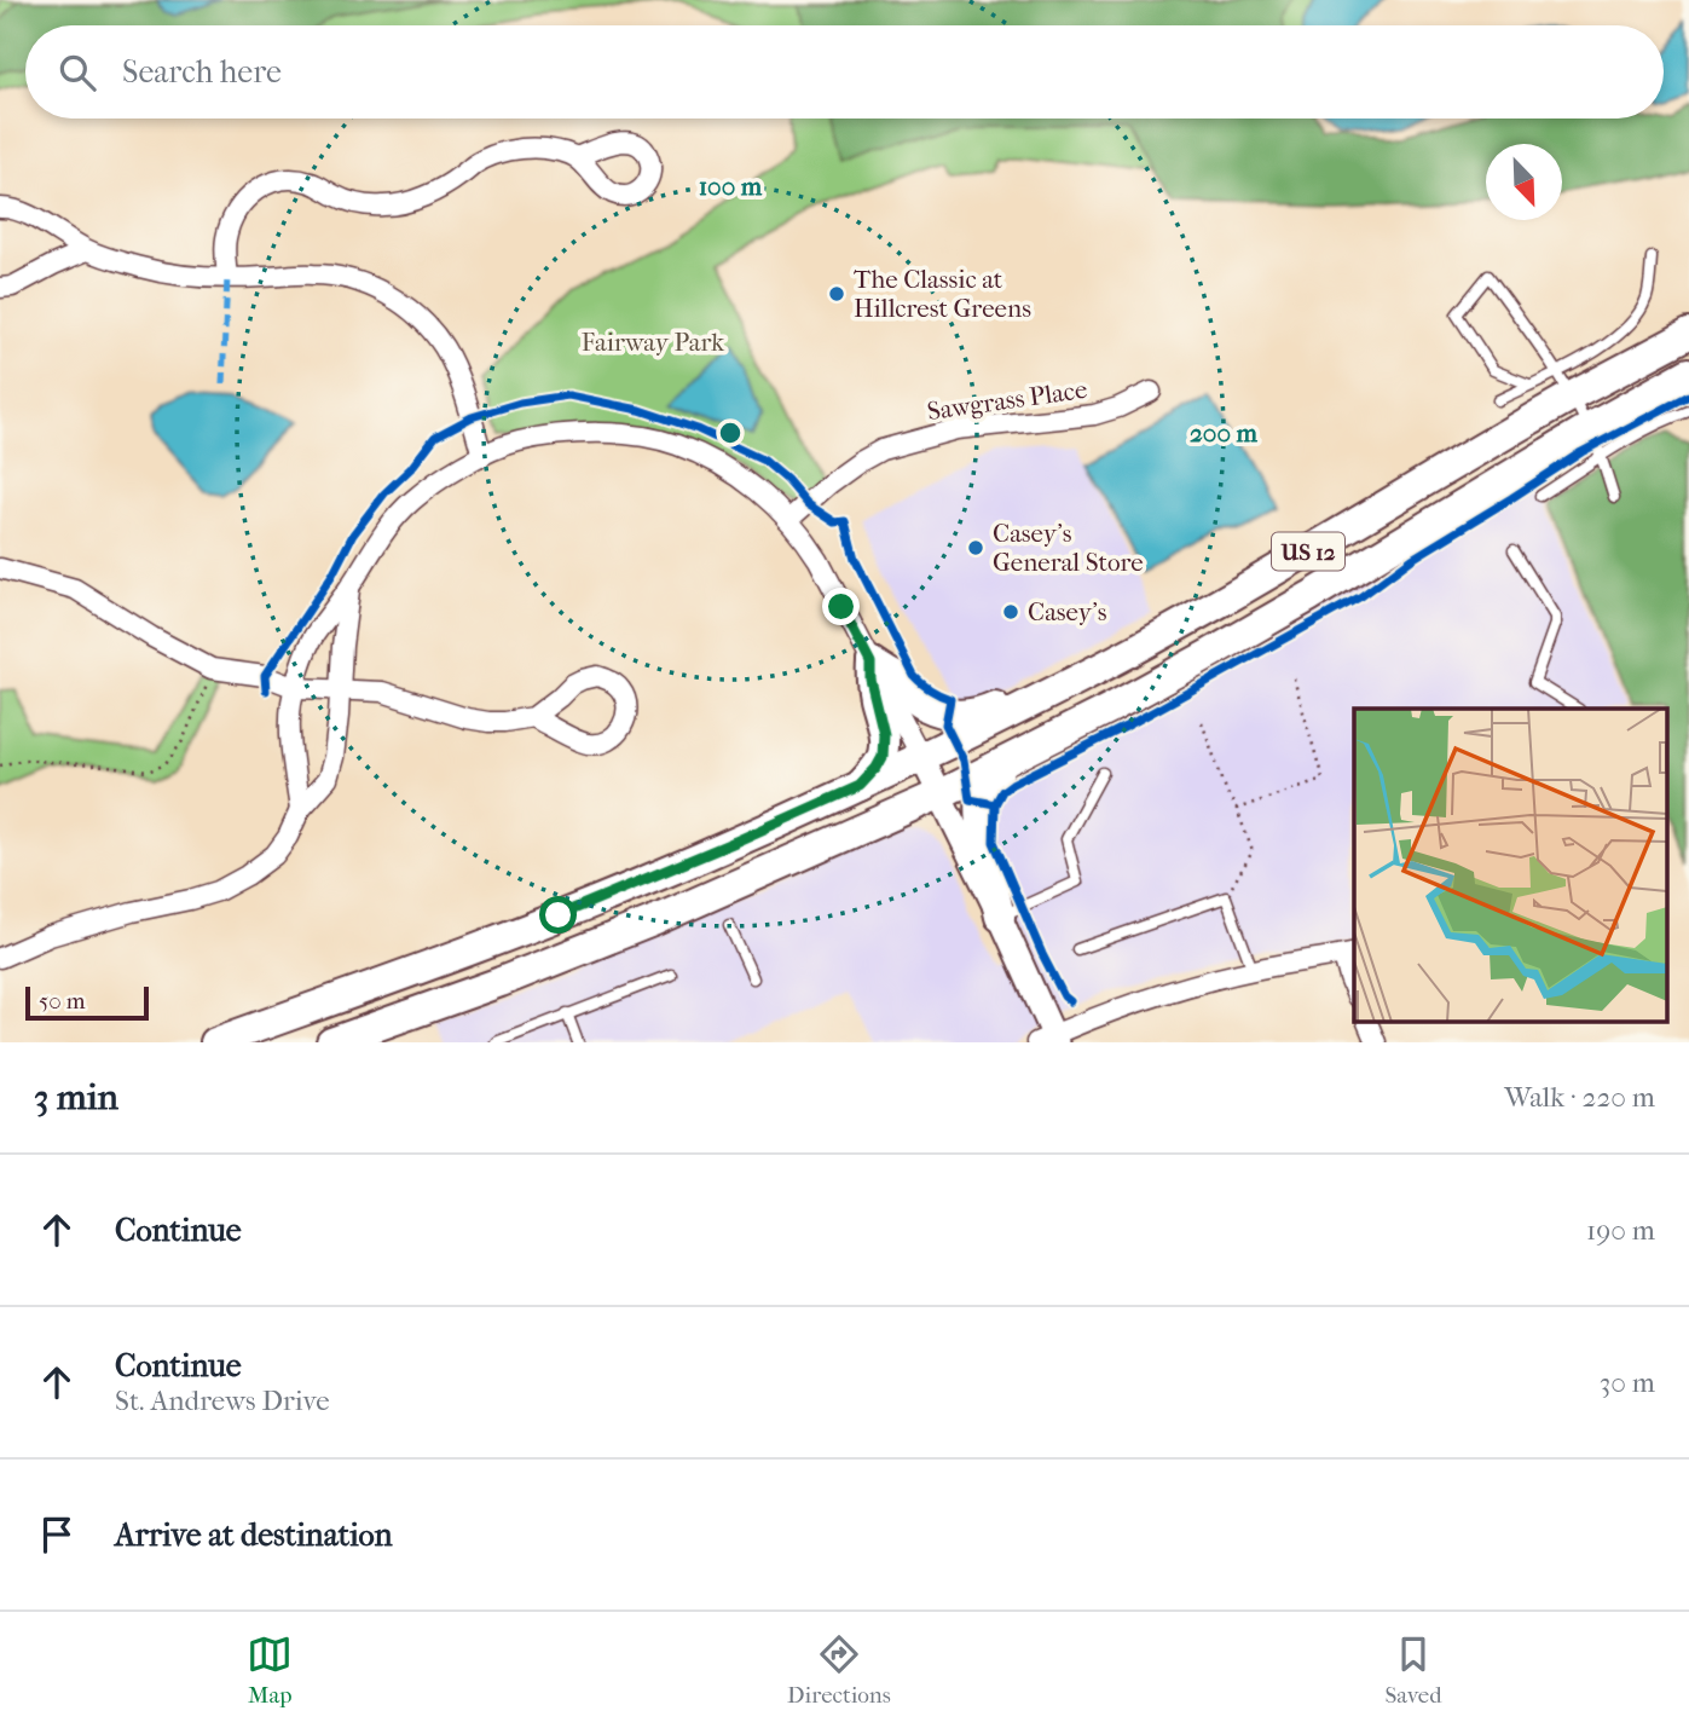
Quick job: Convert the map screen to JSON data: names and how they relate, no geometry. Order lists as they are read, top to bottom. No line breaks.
{"streets":{"main road":["US 12"],"street":["Sawgrass Place"]},"parks":["Fairway Park"],"places":["The Classic at Hillcrest Greens","Casey's General Store","Casey's"],"scale_bar":"50 m","north":"bottom right","page":{"search":"Search here","scale":"50 m","heading":["3 min","Walk · 220 m"],"list":[["Continue","190 m"],["Continue","St. Andrews Drive","30 m"],"Arrive at destination"],"nav":["Map","Directions","Saved"]},"rings":["100 m","200 m"]}
